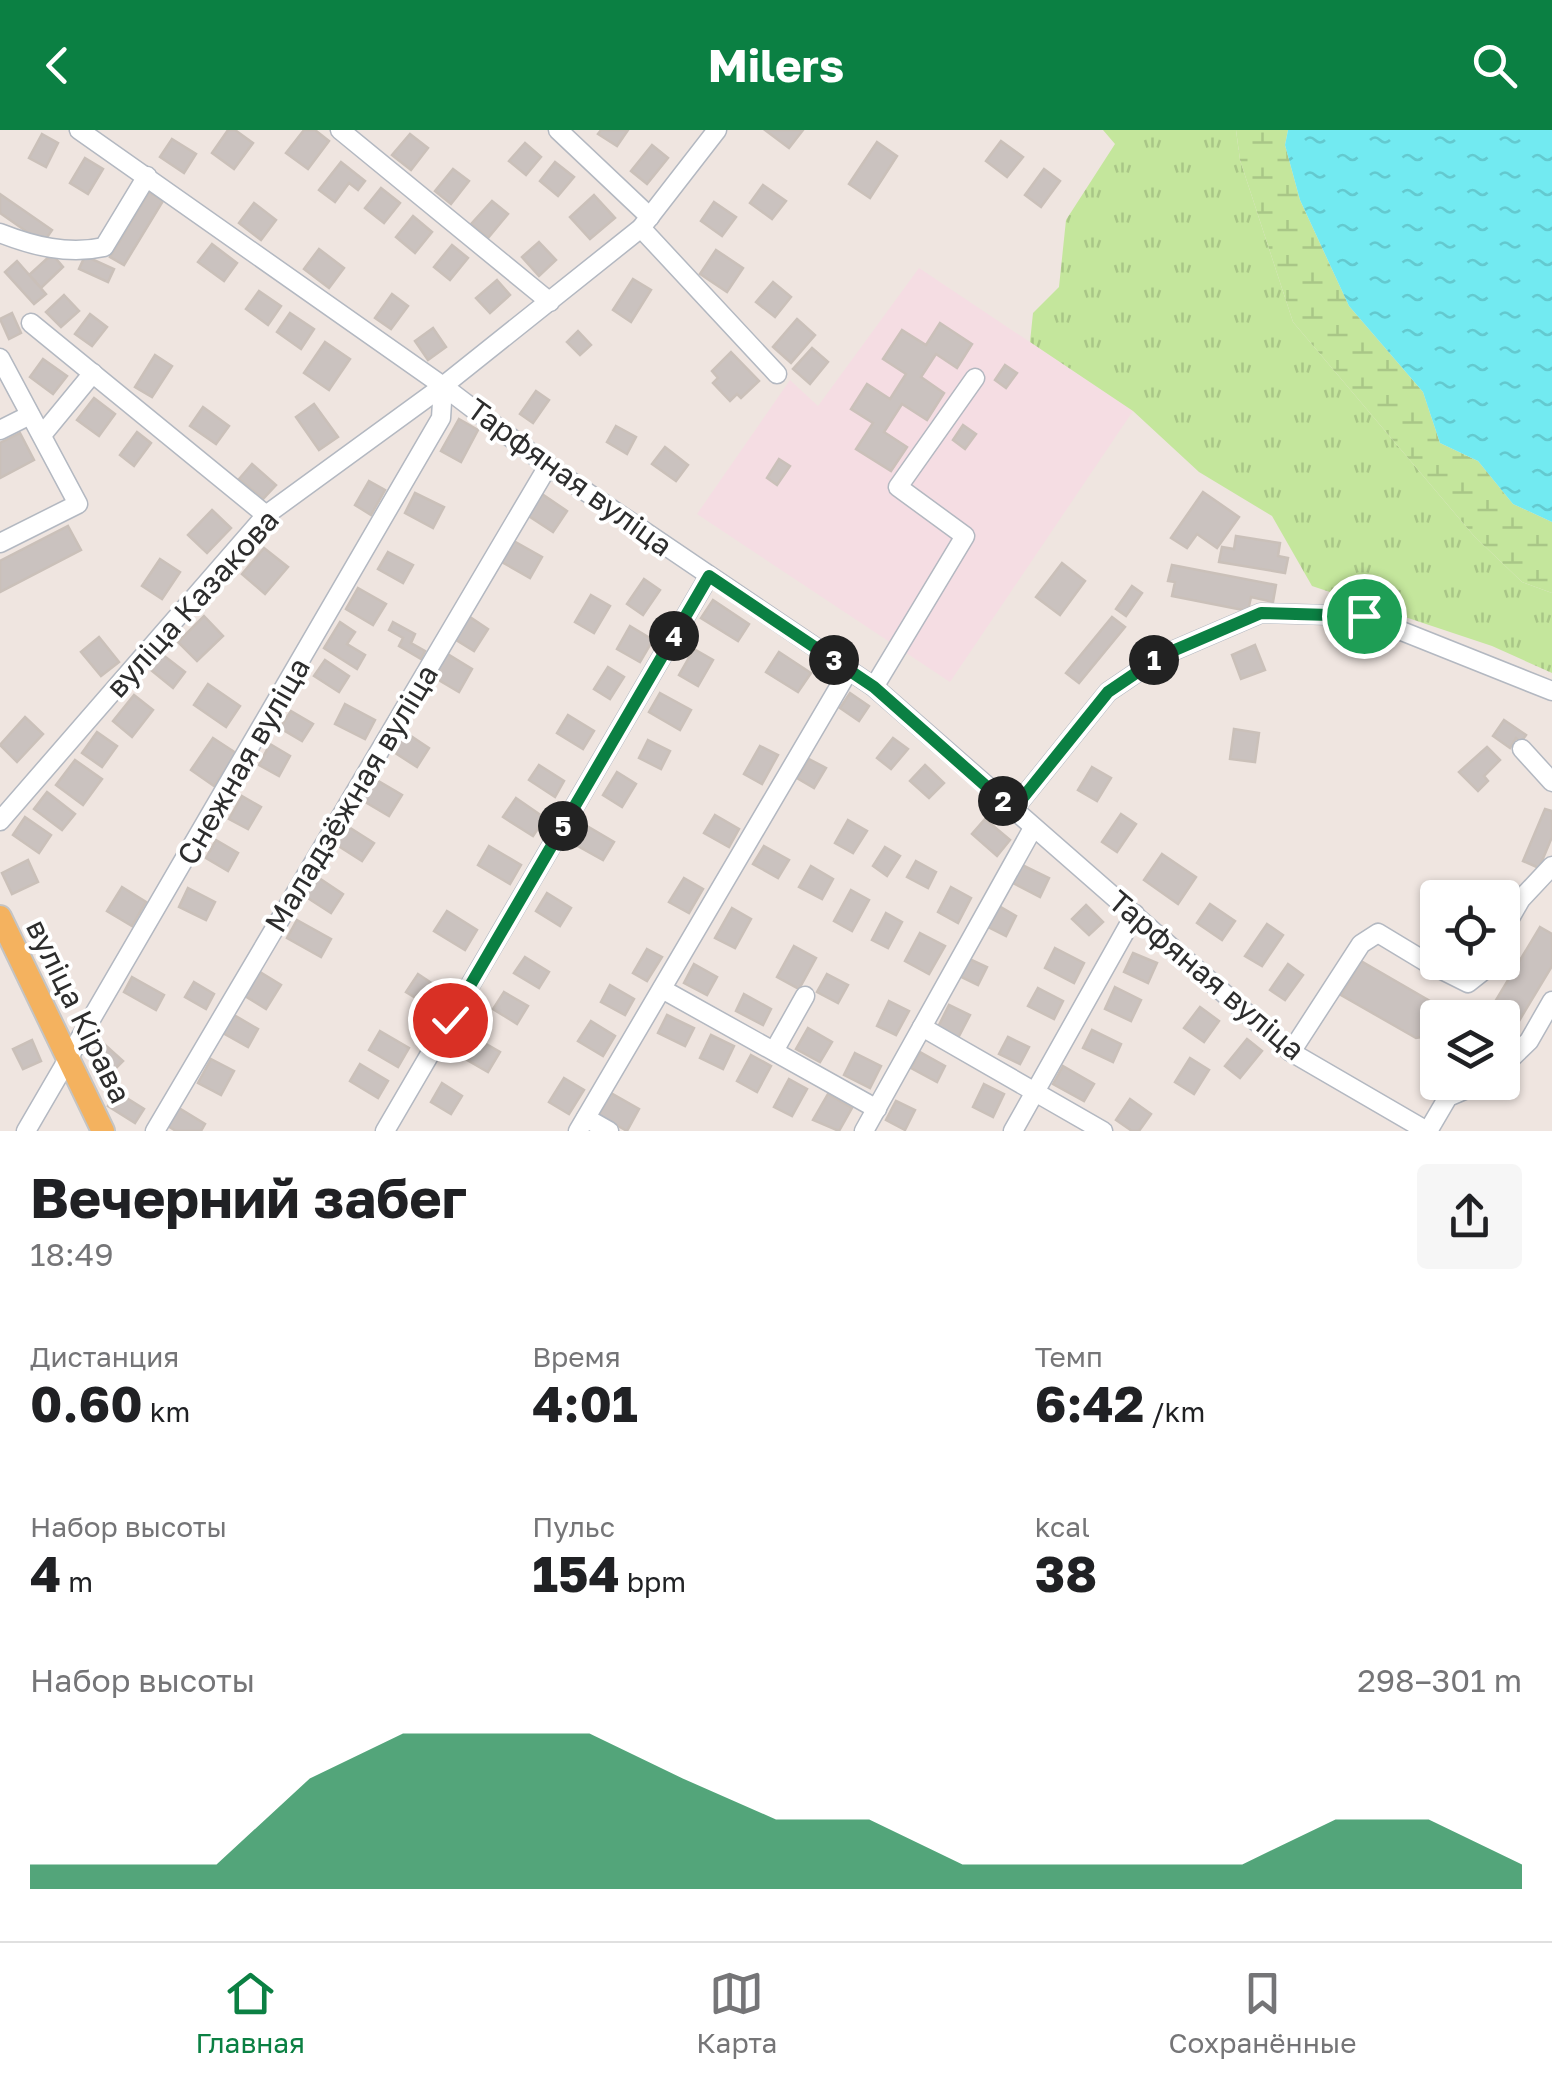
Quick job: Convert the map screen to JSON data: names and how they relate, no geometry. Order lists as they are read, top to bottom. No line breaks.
{"streets":{"main road":["вуліца Кірава"],"street":["Тарфяная вуліца","вуліца Казакова","Снежная вуліца","Маладзёжная вуліца"]},"crossings":[["Тарфяная вуліца","вуліца Казакова"],["Тарфяная вуліца","Снежная вуліца"],["Тарфяная вуліца","Маладзёжная вуліца"],["вуліца Казакова","Снежная вуліца"],["Снежная вуліца","вуліца Кірава"]],"page":{"header":"Milers","pins":["4","1","3","2","5"],"heading":["Вечерний забег","18:49"],"stats":[["Дистанция","0.60 km"],["Время","4:01"],["Темп","6:42 /km"],["Набор высоты","4 m"],["Пульс","154 bpm"],["kcal","38"]],"chart":["Набор высоты","298–301 m"],"tabs":["Главная","Карта","Сохранённые"]}}
